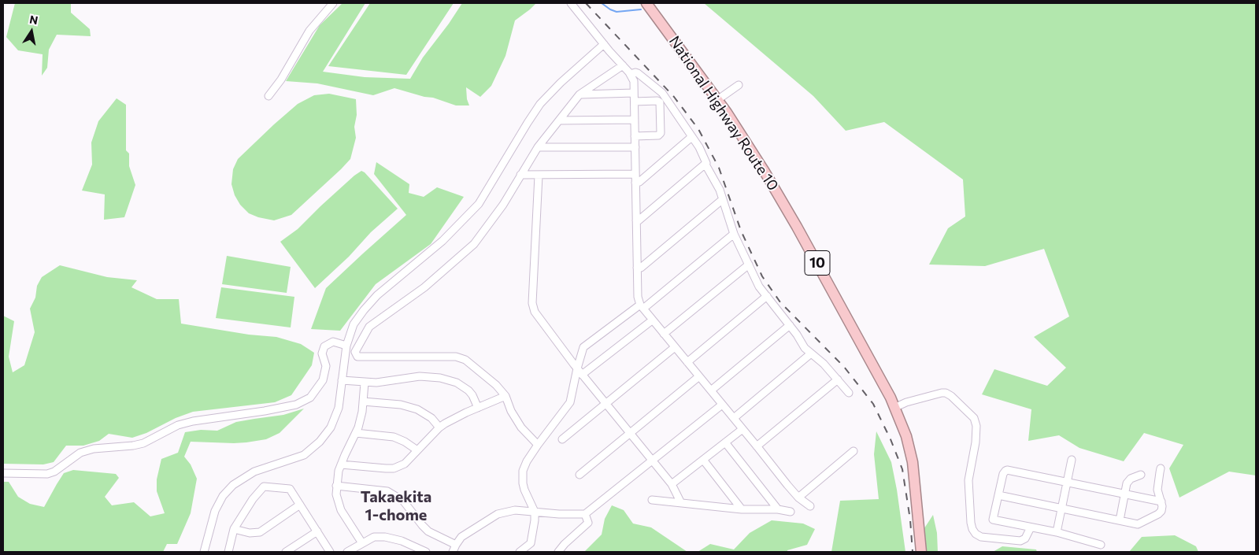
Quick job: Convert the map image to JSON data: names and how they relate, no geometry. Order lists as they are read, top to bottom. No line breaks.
{"streets":{"highway":["National Highway Route 10","10"]},"districts":["Takaekita 1-chome"],"north":"top"}
